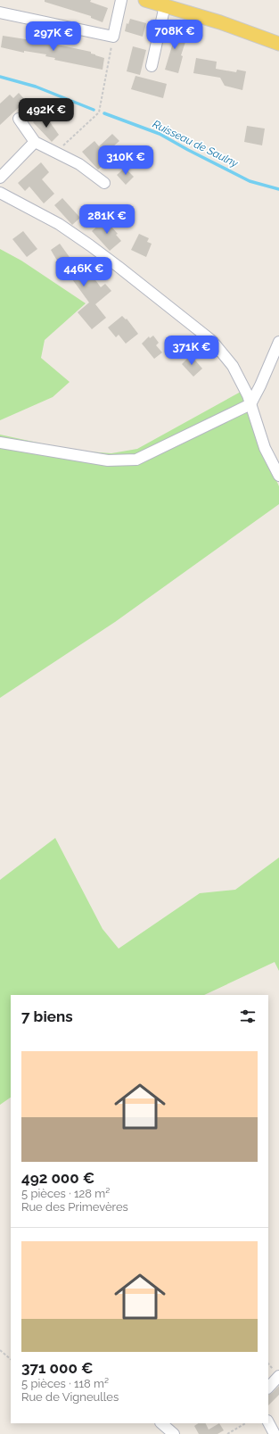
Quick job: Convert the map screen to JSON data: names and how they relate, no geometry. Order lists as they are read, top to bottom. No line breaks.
{"water":["Ruisseau de Saulny"],"page":{"price":["708K €","297K €","492K €","310K €","281K €","446K €","371K €"],"heading":"7 biens","list":[{"name":"492 000 €","note":"5 pièces · 128 m² · Rue des Primevères"},{"name":"371 000 €","note":"5 pièces · 118 m² · Rue de Vigneulles"}]}}
